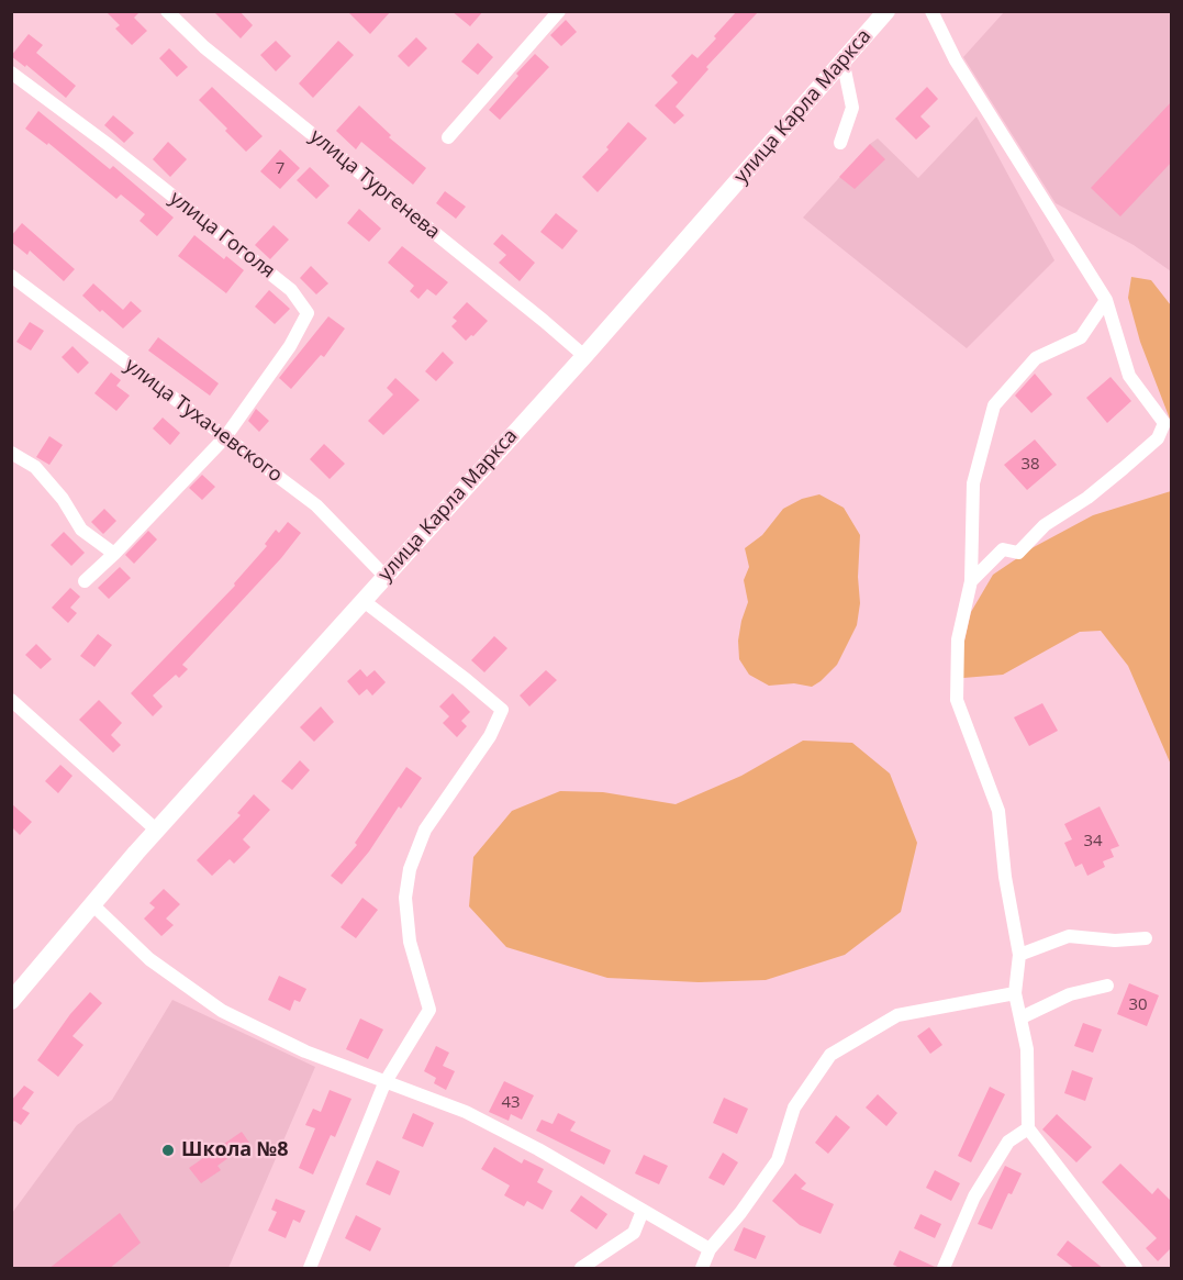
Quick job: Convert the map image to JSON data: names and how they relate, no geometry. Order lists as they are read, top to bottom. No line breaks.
{"streets":{"main road":["улица Карла Маркса"],"street":["улица Тургенева","улица Гоголя","улица Тухачевского"]},"crossings":[["улица Карла Маркса","улица Тургенева"],["улица Карла Маркса","улица Тухачевского"],["улица Гоголя","улица Тухачевского"]],"places":["Школа №8"],"house_numbers":["7","38","34","30","43"]}
